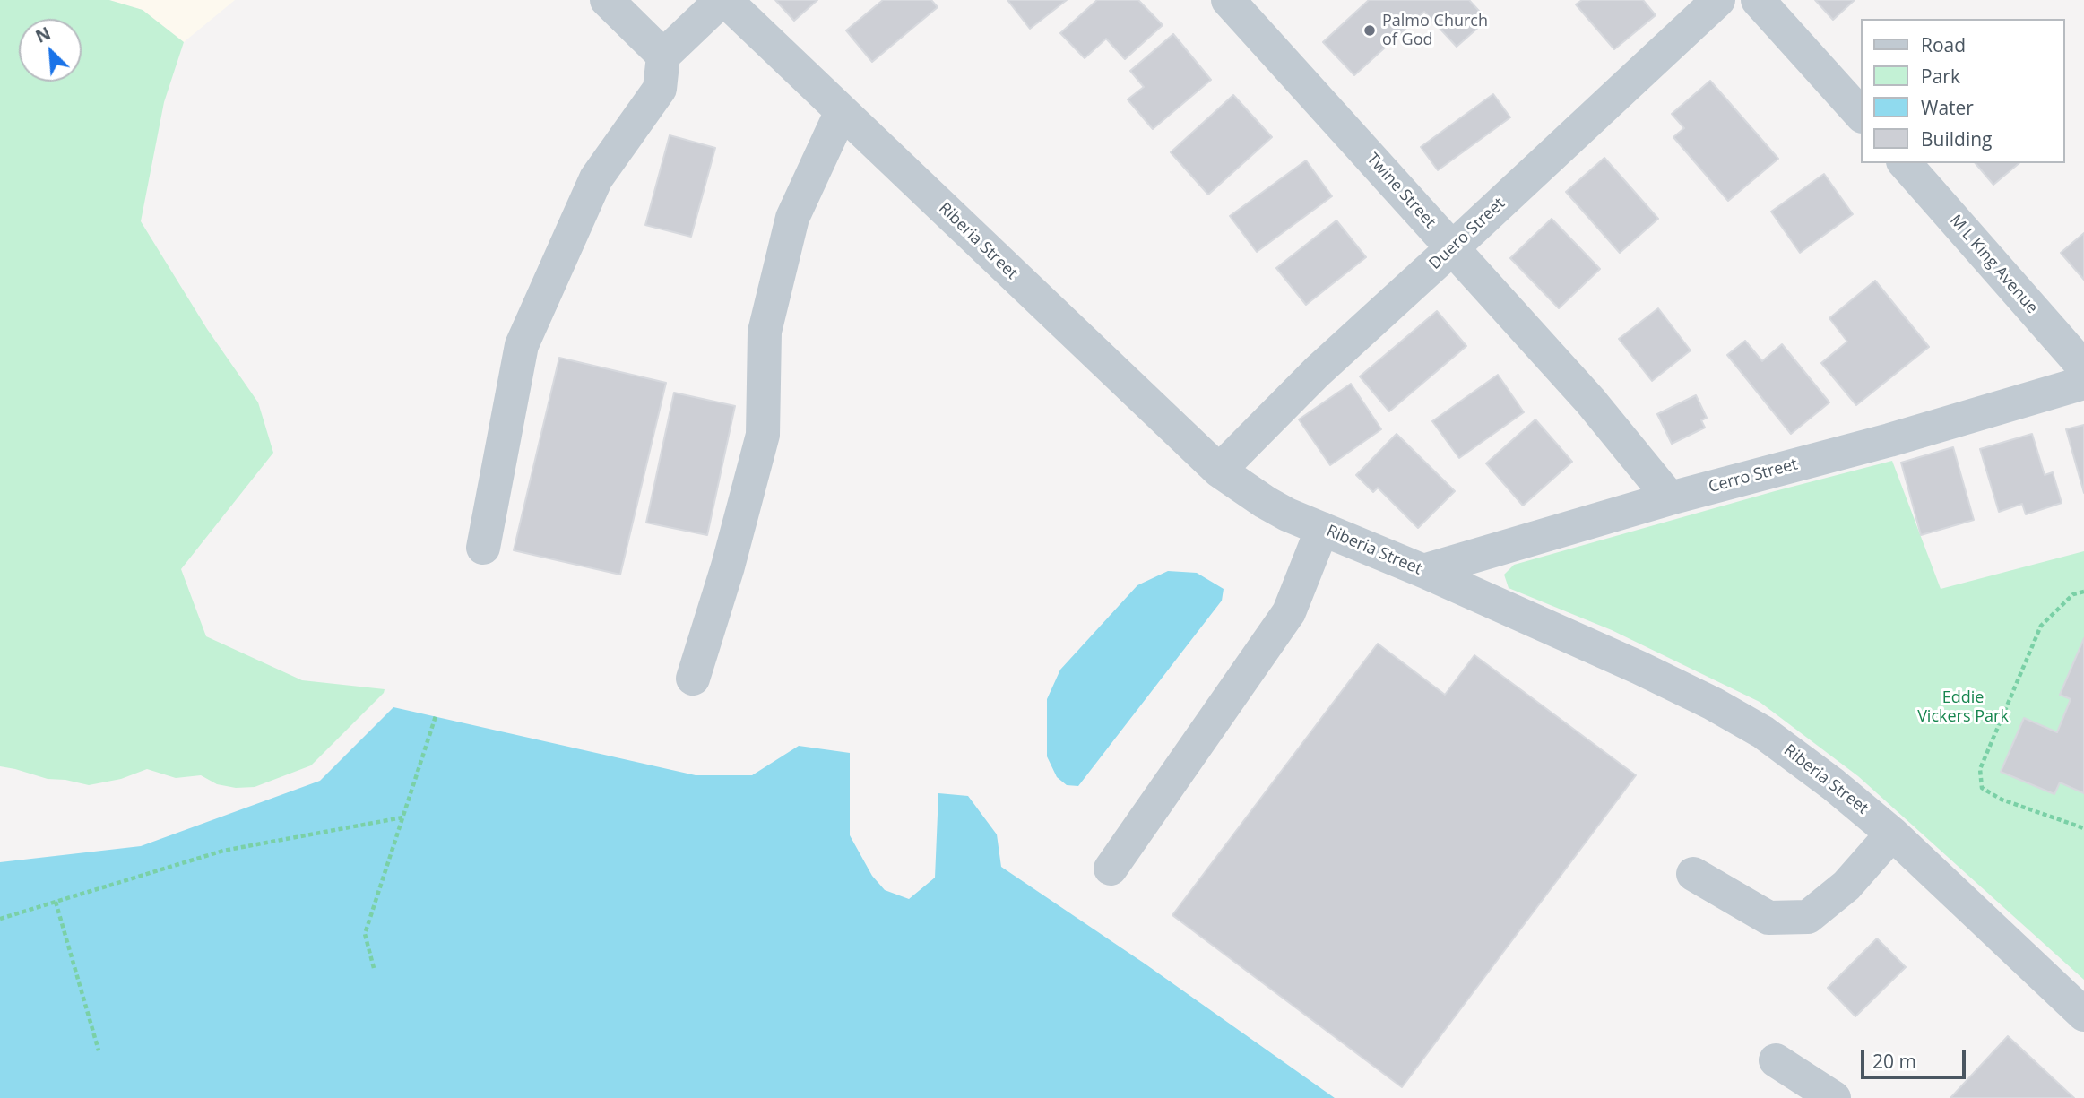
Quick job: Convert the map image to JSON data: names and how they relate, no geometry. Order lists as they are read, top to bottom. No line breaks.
{"streets":{"street":["Twine Street","Duero Street","Riberia Street","M L King Avenue","Cerro Street"]},"crossings":[["Twine Street","Duero Street"],["Twine Street","Cerro Street"],["Duero Street","Riberia Street"],["Riberia Street","Cerro Street"]],"parks":["Eddie Vickers Park"],"places":["Palmo Church of God"],"legend":["Road","Park","Water","Building"],"scale_bar":"20 m","north":"top left"}
